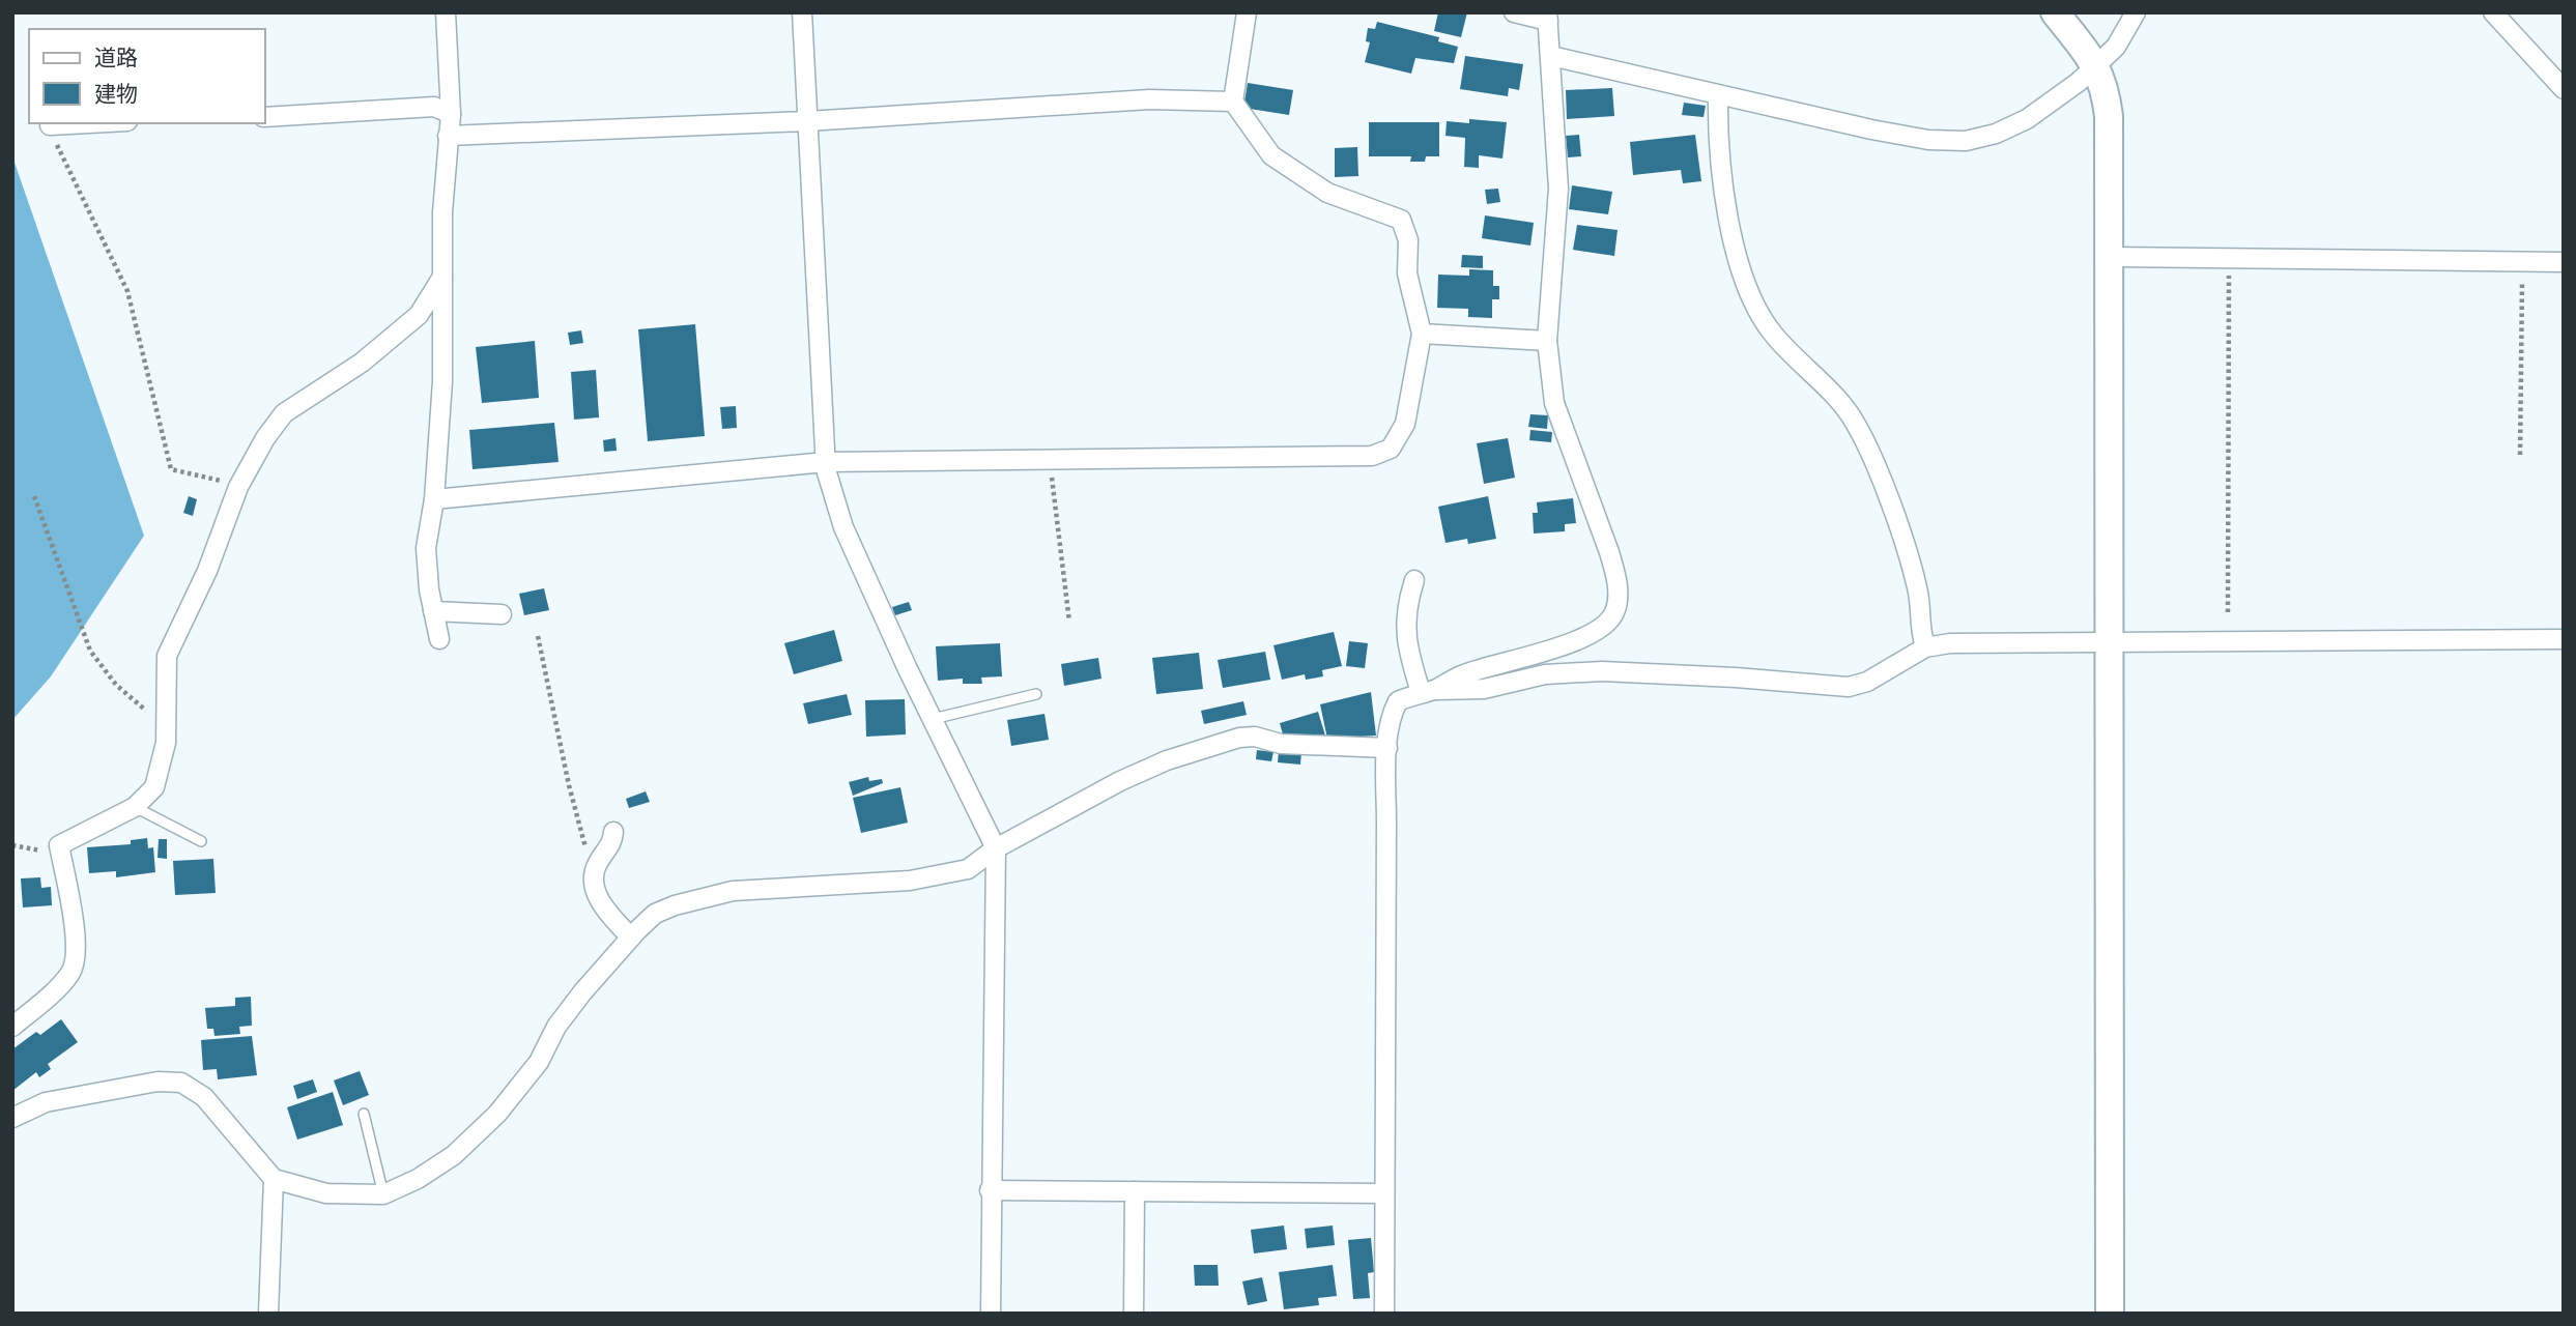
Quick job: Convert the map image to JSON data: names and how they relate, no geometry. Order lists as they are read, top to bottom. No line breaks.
{"legend":["道路","建物"]}
